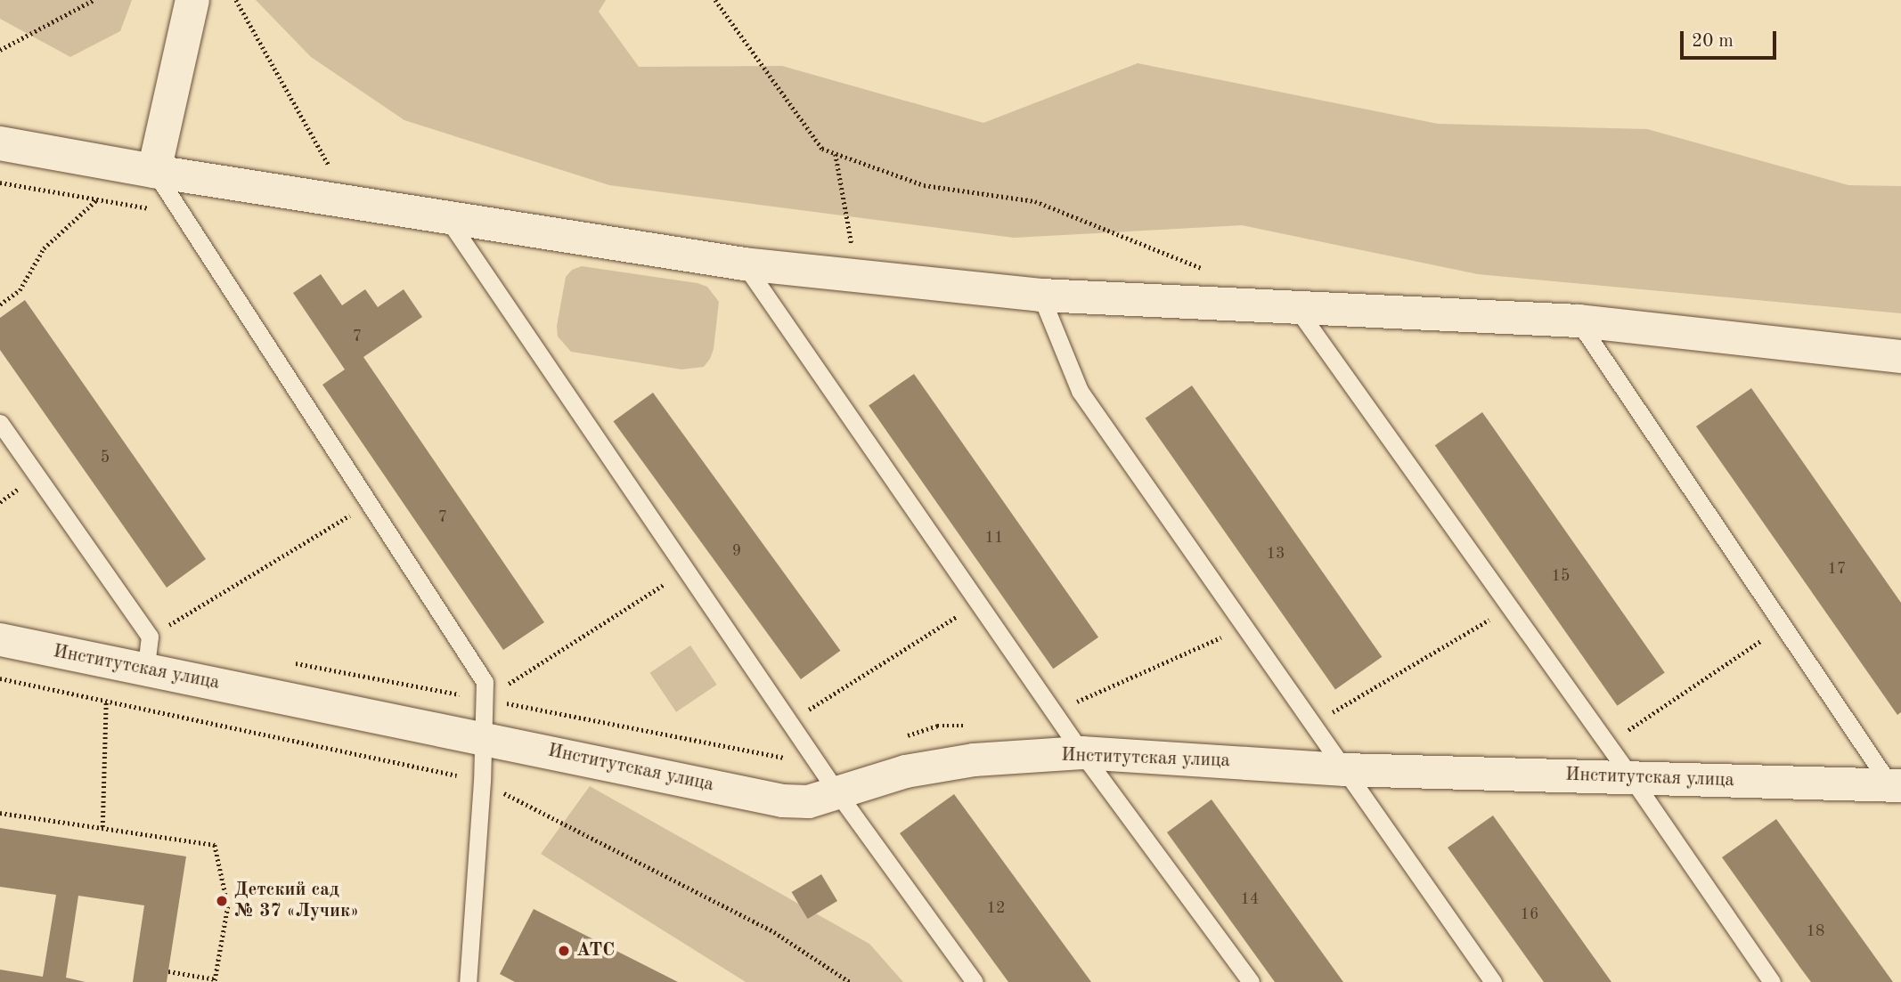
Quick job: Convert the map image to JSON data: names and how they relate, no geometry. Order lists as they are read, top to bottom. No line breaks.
{"streets":{"street":["Институтская улица"]},"places":["Детский сад № 37 «Лучик»","АТС"],"house_numbers":["7","5","7","11","9","13","17","15","14","12","16","18"],"scale_bar":"20 m"}
